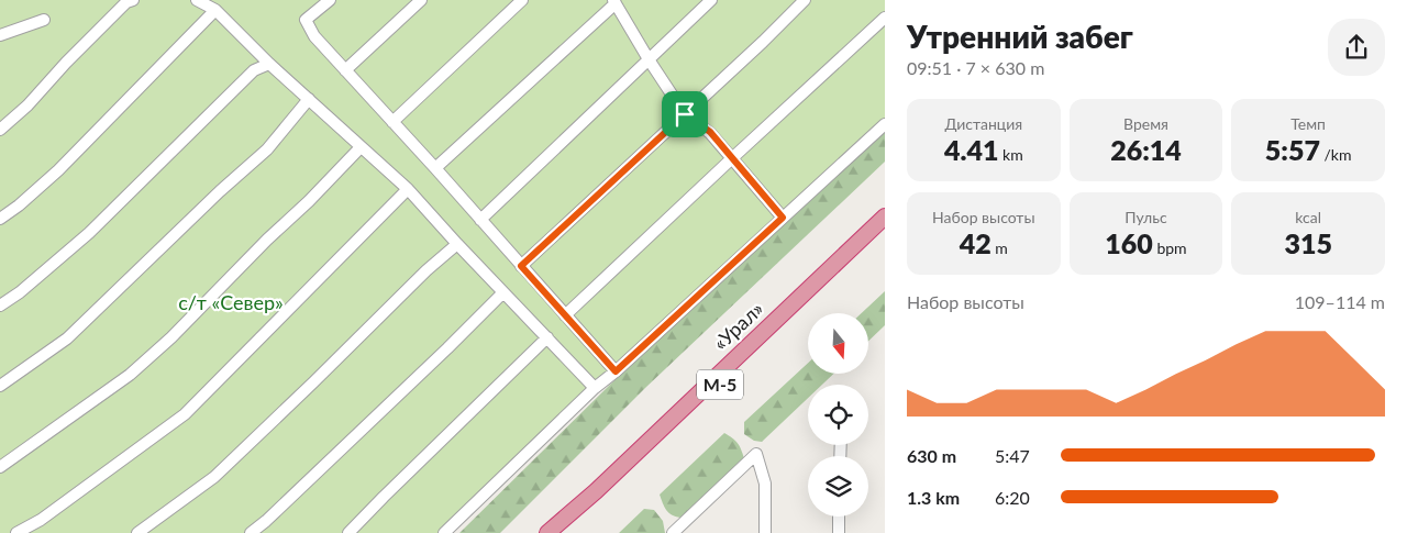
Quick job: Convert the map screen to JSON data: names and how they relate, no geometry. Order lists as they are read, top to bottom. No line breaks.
{"streets":{"highway":["«Урал»","М-5"]},"parks":["с/т «Север»"],"north":"bottom","page":{"heading":["Утренний забег","09:51 · 7 × 630 m"],"stats":[["Дистанция","4.41 km"],["Время","26:14"],["Темп","5:57 /km"],["Набор высоты","42 m"],["Пульс","160 bpm"],["kcal","315"]],"chart":["Набор высоты","109–114 m"],"list":[{"name":"630 m","note":"5:47"},{"name":"1.3 km","note":"6:20"}]}}
